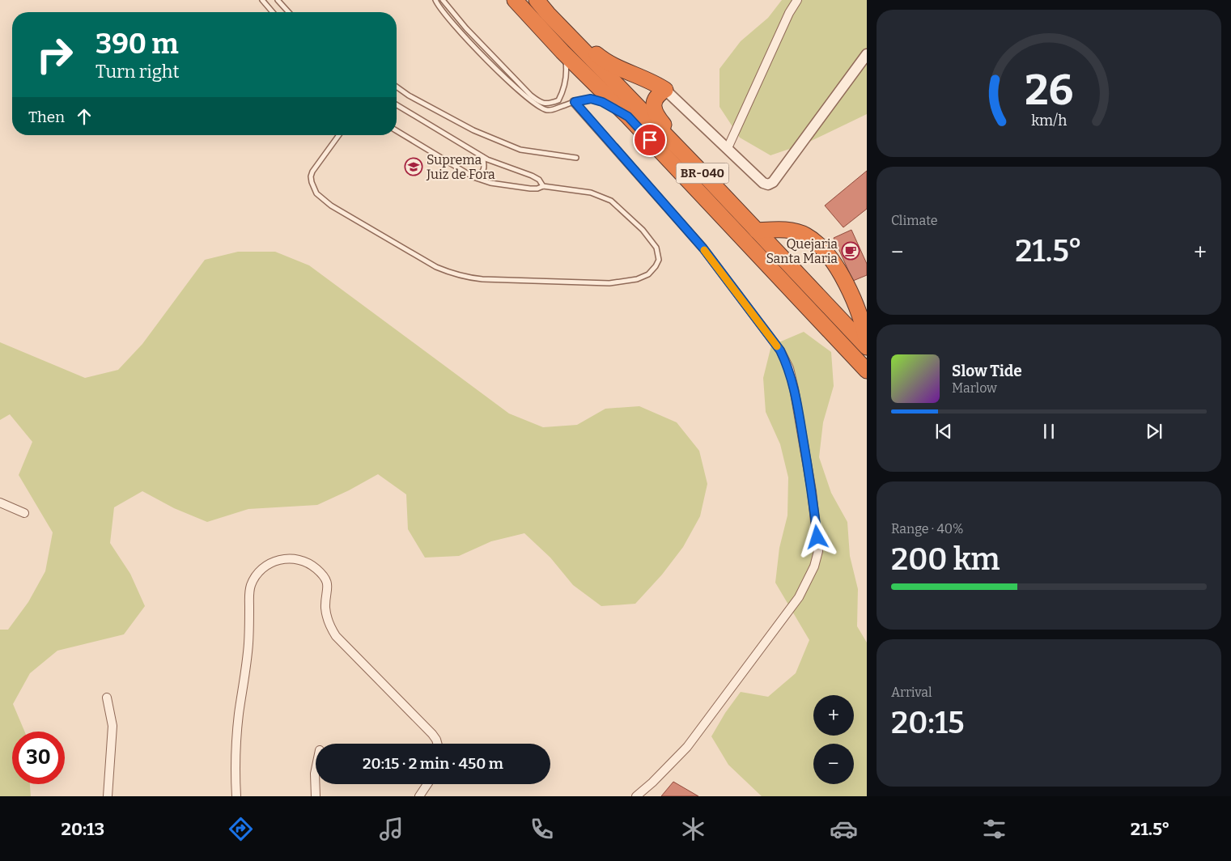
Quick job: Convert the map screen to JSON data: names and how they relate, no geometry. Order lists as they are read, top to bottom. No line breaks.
{"streets":{"highway":["BR-040"]},"places":{"school or university":["Suprema Juiz de Fora"],"cafe":["Quejaria Santa Maria"]},"page":{"turn":["390 m","Turn right"],"then":"Then","tile":["Climate",["Range · 40%","200 km"],["Arrival","20:15"]],"heat":["−","21.5°","+"],"song":["Slow Tide","Marlow"],"map_buttons":["+","−"],"limit":"30","trip":"20:15 · 2 min · 450 m","tabs":["20:13","21.5°"],"gauge":["26","km/h"]}}
